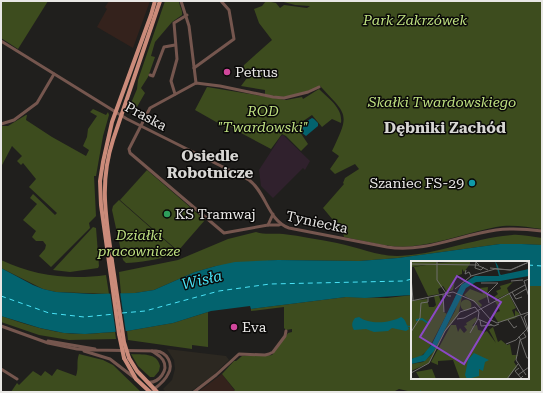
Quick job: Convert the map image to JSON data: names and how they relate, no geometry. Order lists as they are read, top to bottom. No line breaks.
{"streets":{"street":["Praska","Tyniecka"]},"crossings":[["Praska","Tyniecka"]],"districts":["Dębniki Zachód","Osiedle Robotnicze"],"water":["Wisła"],"parks":["Park Zakrzówek","Skałki Twardowskiego","ROD \"Twardowski\"","Działki pracownicze"],"places":["Petrus","Szaniec FS-29","KS Tramwaj","Eva"]}
